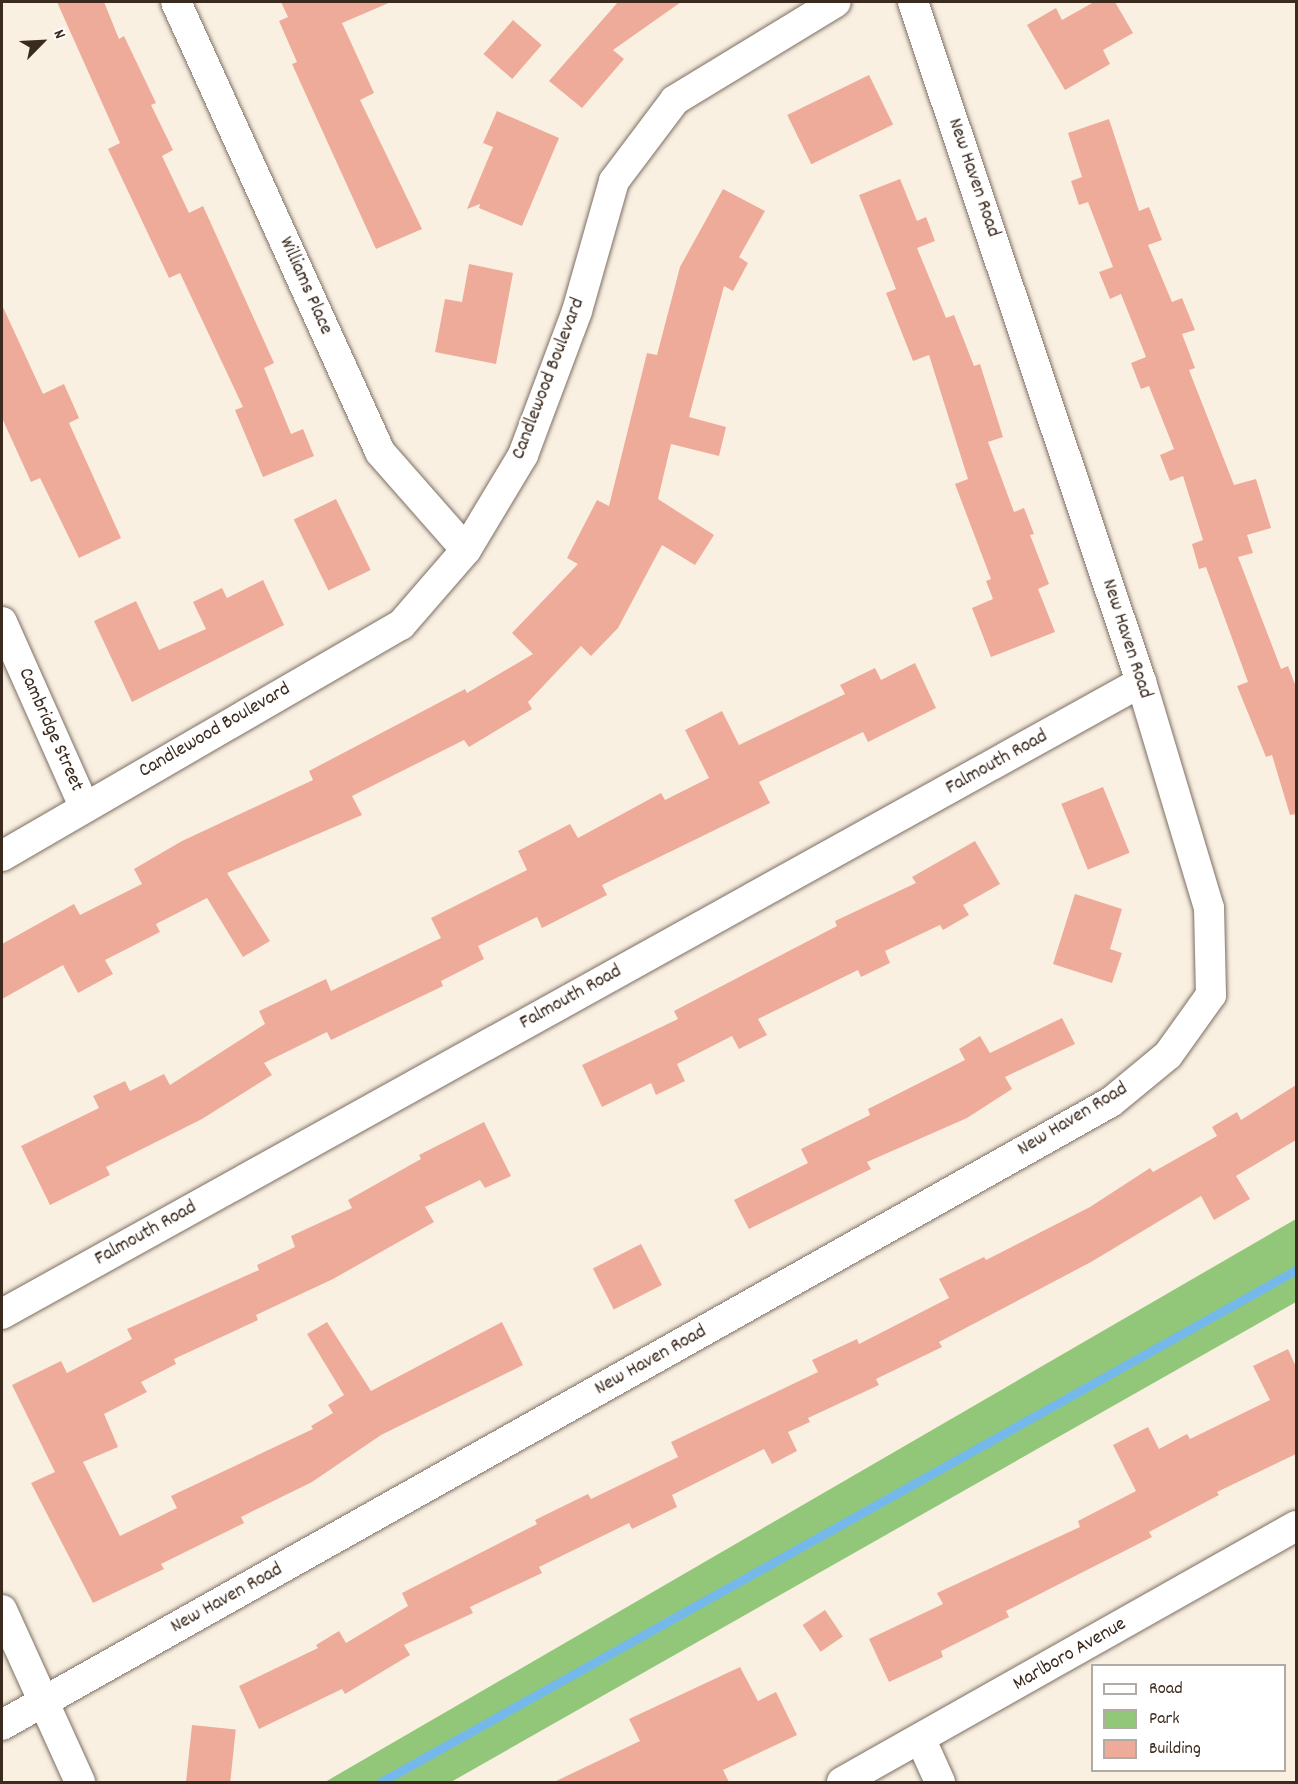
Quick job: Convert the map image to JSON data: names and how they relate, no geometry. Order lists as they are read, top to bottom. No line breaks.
{"streets":{"street":["New Haven Road","Williams Place","Candlewood Boulevard","Cambridge Street","Falmouth Road","Marlboro Avenue"]},"crossings":[["New Haven Road","Falmouth Road"],["Williams Place","Candlewood Boulevard"],["Candlewood Boulevard","Cambridge Street"]],"legend":["Road","Park","Building"],"north":"top right"}
